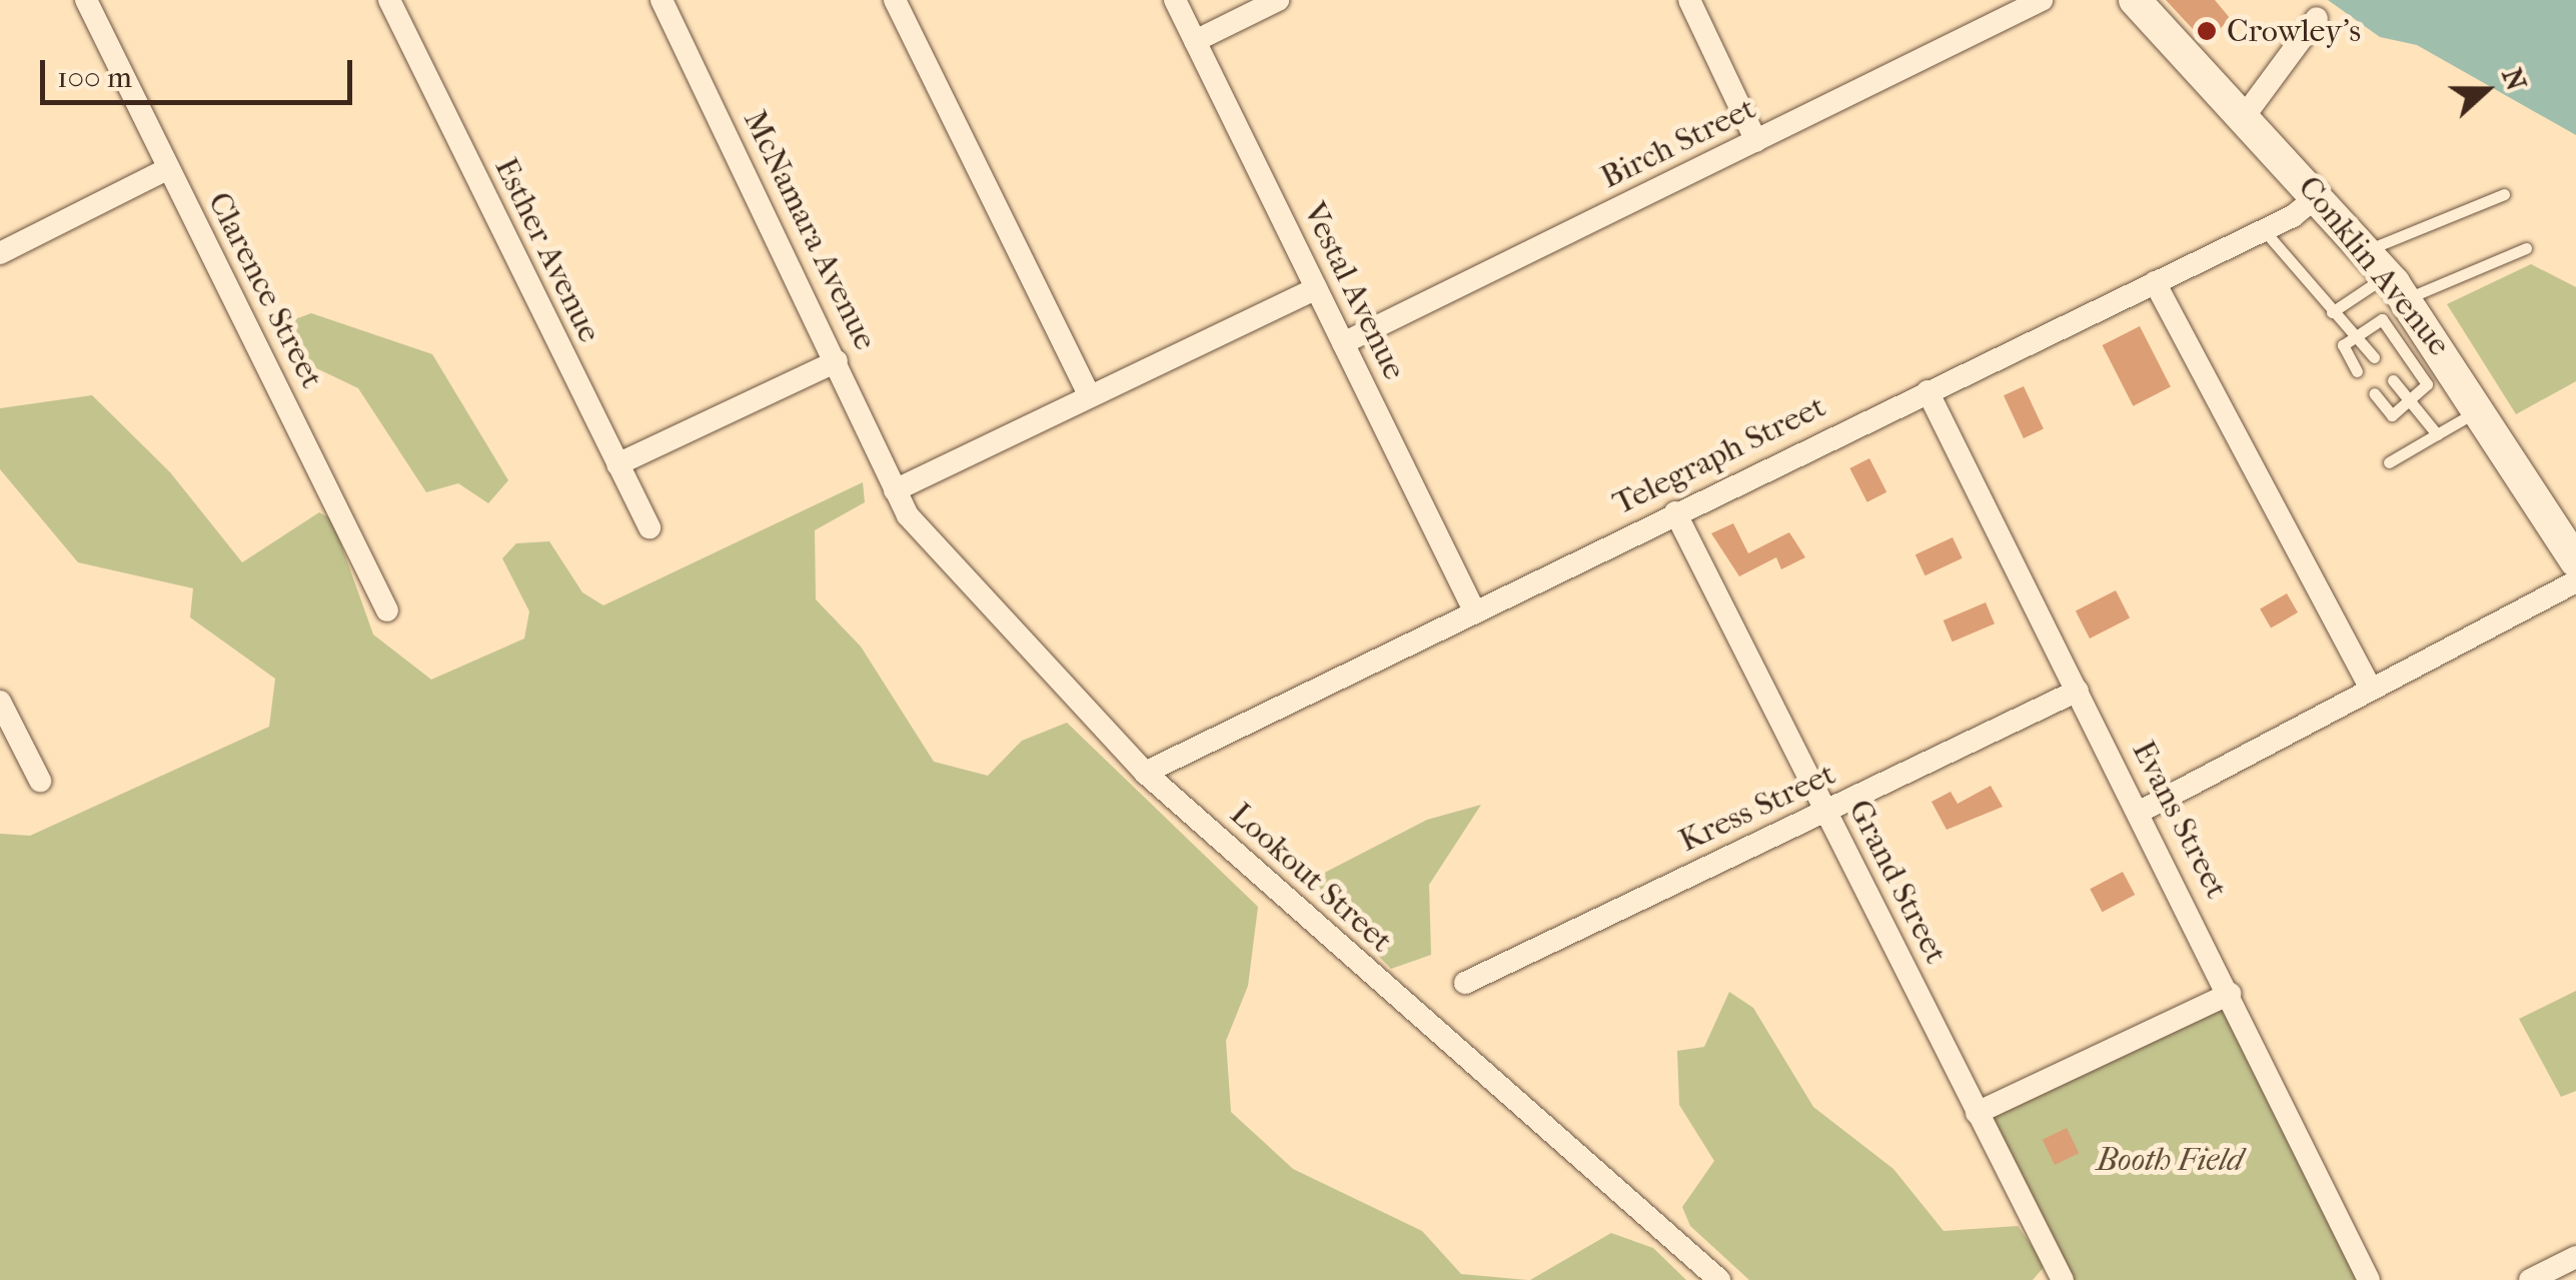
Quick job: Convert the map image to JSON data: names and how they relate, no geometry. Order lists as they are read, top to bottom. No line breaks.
{"streets":{"main road":["Conklin Avenue"],"street":["Birch Street","McNamara Avenue","Esther Avenue","Clarence Street","Vestal Avenue","Telegraph Street","Kress Street","Evans Street","Lookout Street","Grand Street"]},"crossings":[["Birch Street","Vestal Avenue"],["McNamara Avenue","Lookout Street"],["Conklin Avenue","Telegraph Street"],["Vestal Avenue","Telegraph Street"],["Telegraph Street","Evans Street"],["Telegraph Street","Lookout Street"],["Telegraph Street","Grand Street"],["Kress Street","Evans Street"],["Kress Street","Grand Street"]],"parks":["Booth Field"],"places":["Crowley's"],"scale_bar":"100 m","north":"right"}
